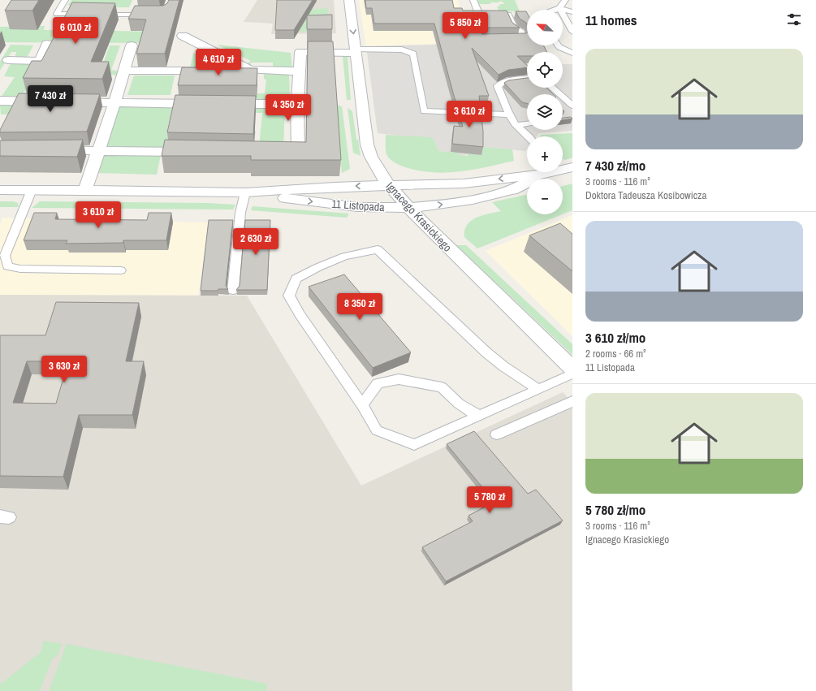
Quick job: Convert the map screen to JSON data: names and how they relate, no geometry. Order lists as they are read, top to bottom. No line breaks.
{"streets":{"street":["11 Listopada","Ignacego Krasickiego"]},"crossings":[["11 Listopada","Ignacego Krasickiego"]],"north":"top left","page":{"heading":"11 homes","map_buttons":["+","−"],"price":["5 850 zł","6 010 zł","4 610 zł","7 430 zł","4 350 zł","3 610 zł","3 610 zł","2 630 zł","8 350 zł","3 630 zł","5 780 zł"],"list":[{"name":"7 430 zł/mo","note":"3 rooms · 116 m² · Doktora Tadeusza Kosibowicza"},{"name":"3 610 zł/mo","note":"2 rooms · 66 m² · 11 Listopada"},{"name":"5 780 zł/mo","note":"3 rooms · 116 m² · Ignacego Krasickiego"}]}}
